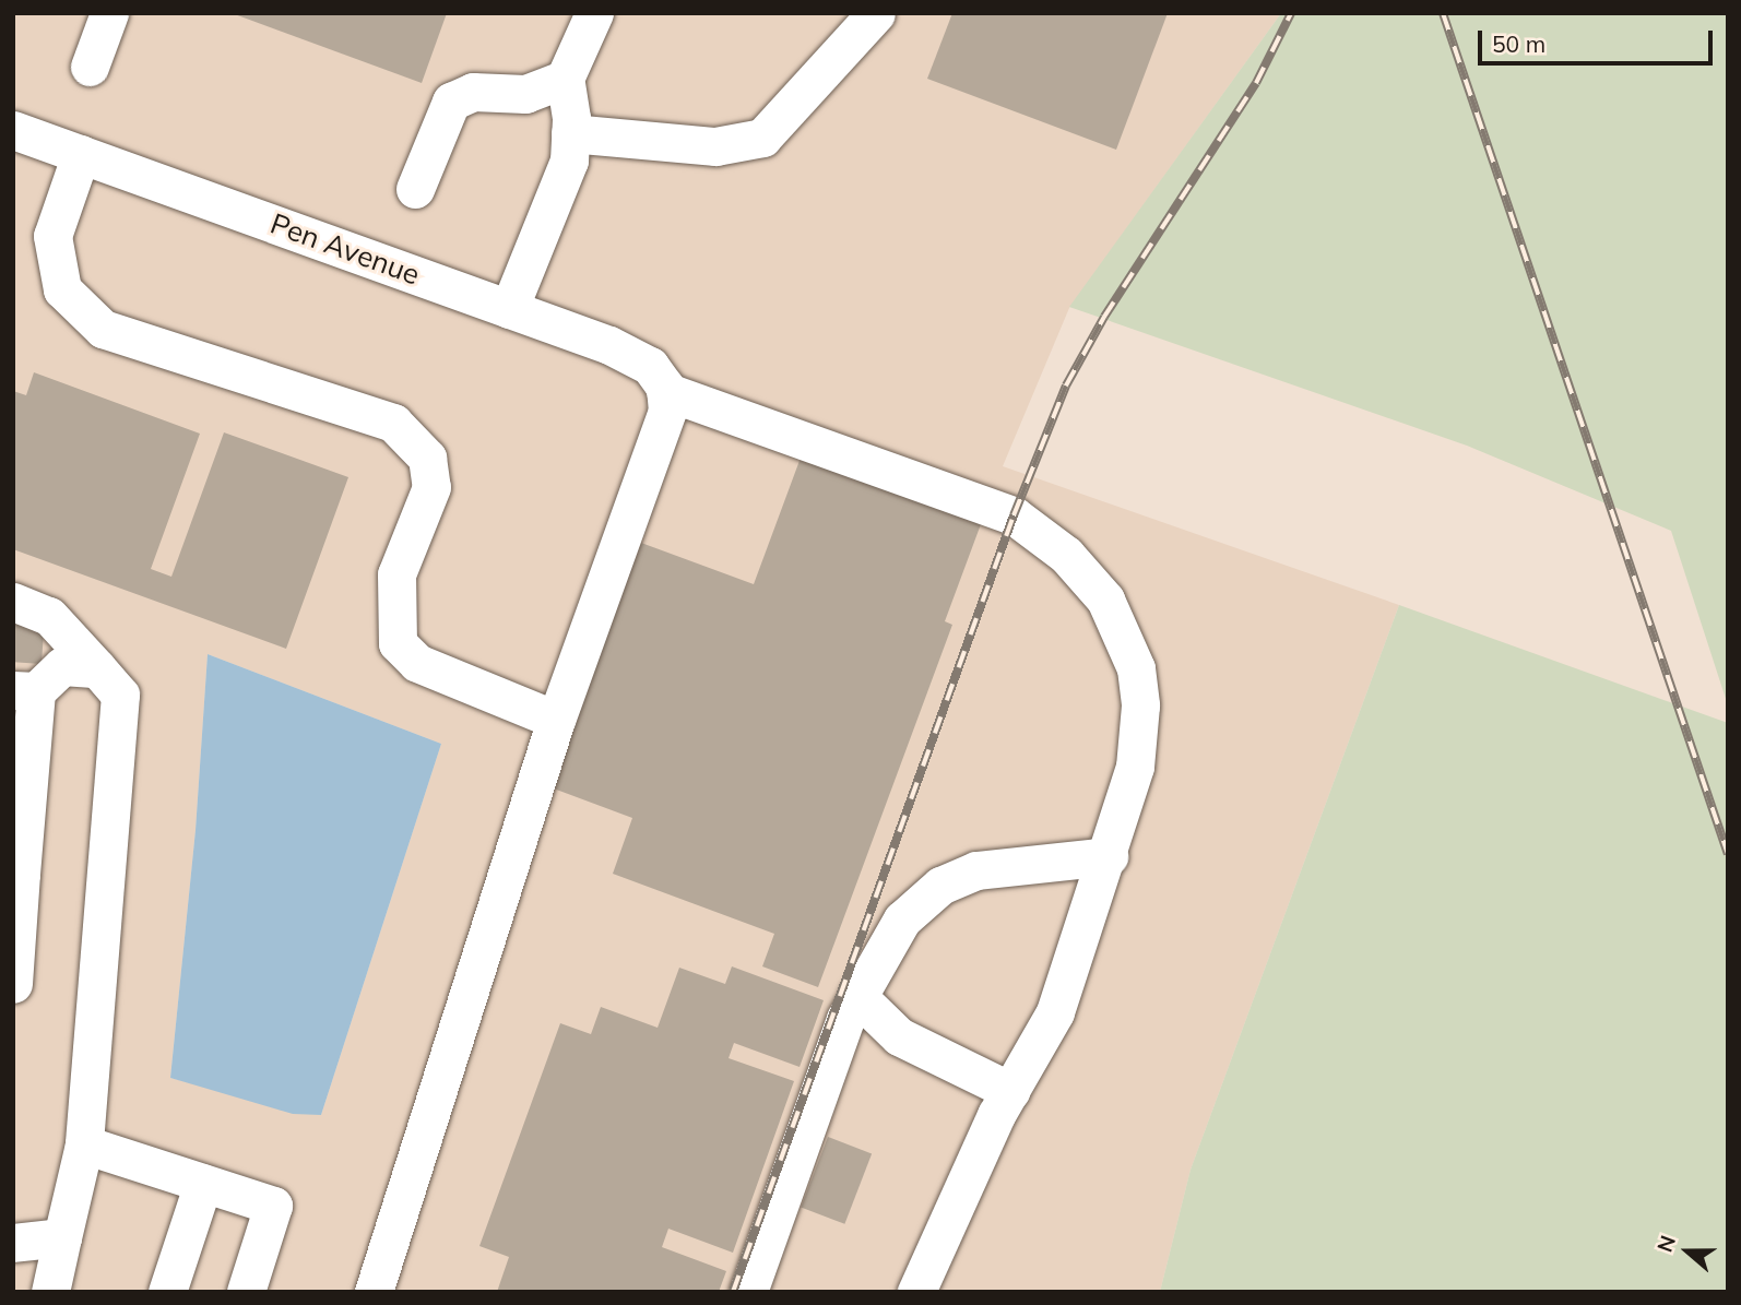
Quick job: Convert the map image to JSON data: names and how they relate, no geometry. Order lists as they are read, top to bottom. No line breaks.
{"streets":{"street":["Pen Avenue"]},"scale_bar":"50 m","north":"left"}
